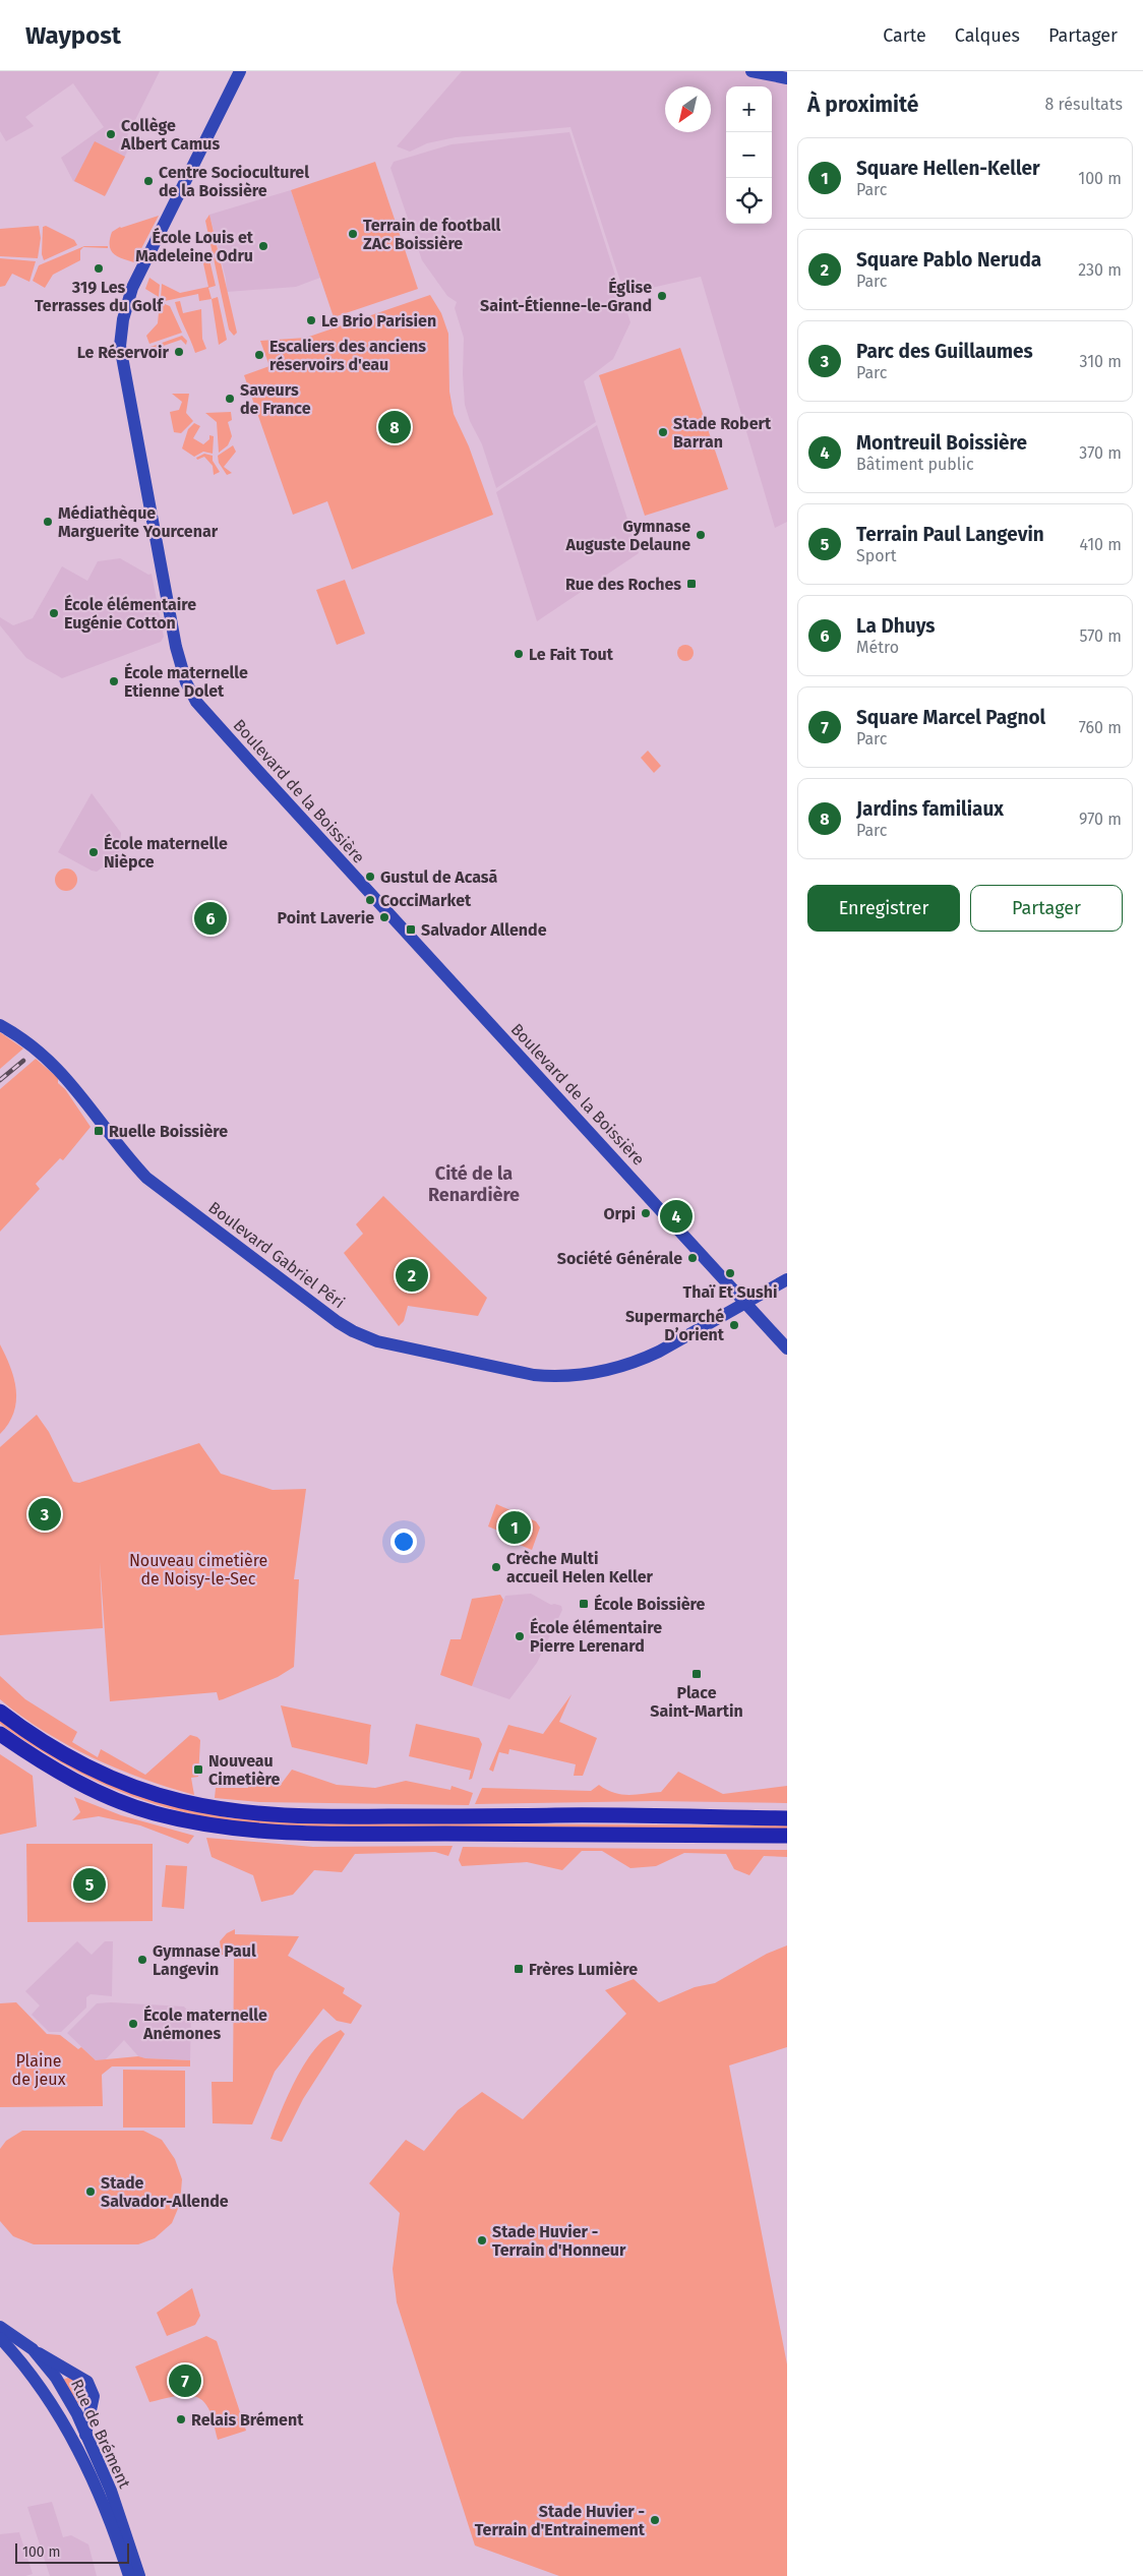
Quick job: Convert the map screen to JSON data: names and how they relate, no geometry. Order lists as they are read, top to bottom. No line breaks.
{"streets":{"main road":["Boulevard de la Boissière","Boulevard Gabriel Péri","Rue de Brément"]},"crossings":[["Boulevard de la Boissière","Boulevard Gabriel Péri"]],"districts":["Cité de la Renardière"],"parks":["Nouveau cimetière de Noisy-le-Sec","Plaine de jeux"],"places":{"other":["Collège Albert Camus","Centre Socioculturel de la Boissière","Terrain de football ZAC Boissière","École Louis et Madeleine Odru","319 Les Terrasses du Golf","Église Saint-Étienne-le-Grand","Le Brio Parisien","Le Réservoir","Escaliers des anciens réservoirs d'eau","Saveurs de France","Stade Robert Barran","Médiathèque Marguerite Yourcenar","Gymnase Auguste Delaune","École élémentaire Eugénie Cotton","Le Fait Tout","École maternelle Etienne Dolet","École maternelle Nièpce","Gustul de Acasã","CocciMarket","Point Laverie","Orpi","Société Générale","Thaï Et Sushi","Supermarché D’orient","Crèche Multi accueil Helen Keller","École élémentaire Pierre Lerenard","Gymnase Paul Langevin","École maternelle Anémones","Stade Salvador-Allende","Stade Huvier - Terrain d'Honneur","Relais Brément","Stade Huvier - Terrain d'Entrainement"],"transit":["Rue des Roches","Salvador Allende","Ruelle Boissière","École Boissière","Place Saint-Martin","Nouveau Cimetière","Frères Lumière"]},"scale_bar":"100 m","north":"bottom left","page":{"header":"Waypost","nav":["Carte","Calques","Partager"],"heading":["À proximité","8 résultats"],"map_buttons":["+","−"],"list":[{"mark":"1","name":"Square Hellen-Keller","note":"Parc","value":"100 m"},{"mark":"2","name":"Square Pablo Neruda","note":"Parc","value":"230 m"},{"mark":"3","name":"Parc des Guillaumes","note":"Parc","value":"310 m"},{"mark":"4","name":"Montreuil Boissière","note":"Bâtiment public","value":"370 m"},{"mark":"5","name":"Terrain Paul Langevin","note":"Sport","value":"410 m"},{"mark":"6","name":"La Dhuys","note":"Métro","value":"570 m"},{"mark":"7","name":"Square Marcel Pagnol","note":"Parc","value":"760 m"},{"mark":"8","name":"Jardins familiaux","note":"Parc","value":"970 m"}],"pins":["8","6","4","2","3","1","5","7"],"buttons":["Enregistrer","Partager"],"scale":"100 m"}}
